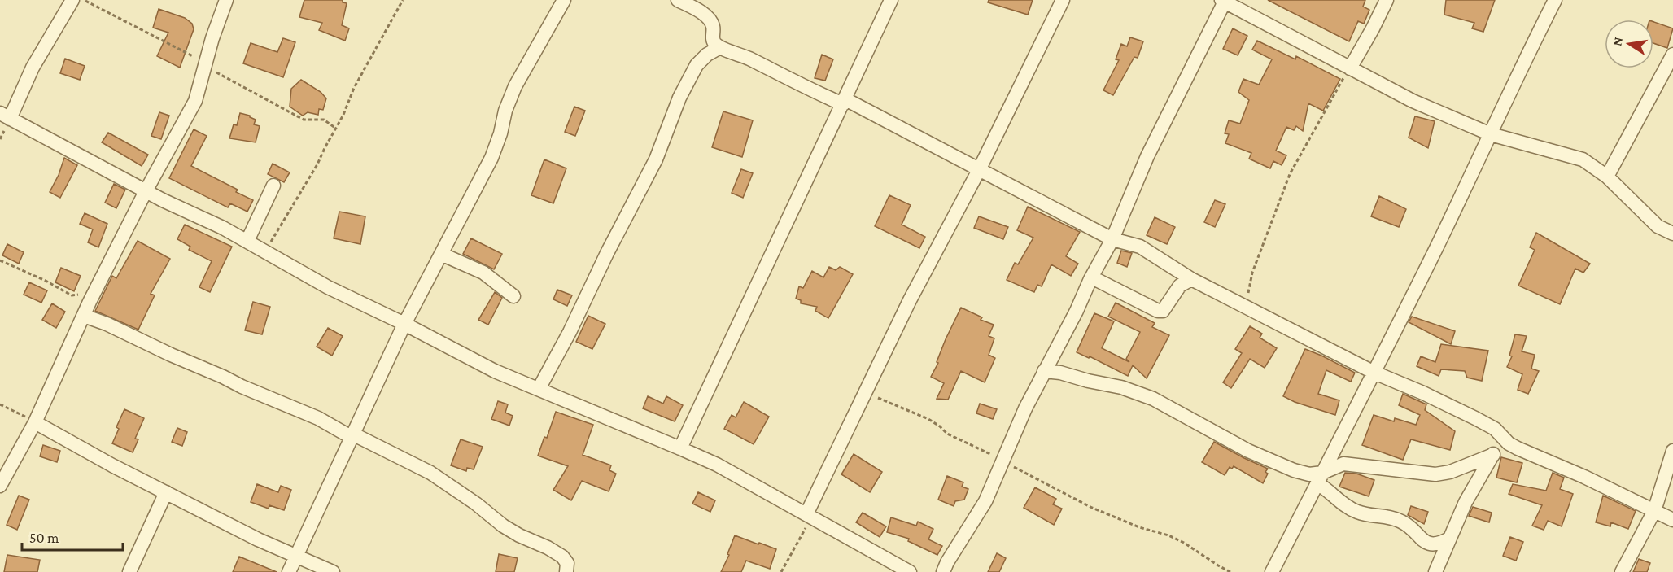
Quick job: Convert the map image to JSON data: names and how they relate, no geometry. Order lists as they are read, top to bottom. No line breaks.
{"scale_bar":"50 m","north":"left"}
